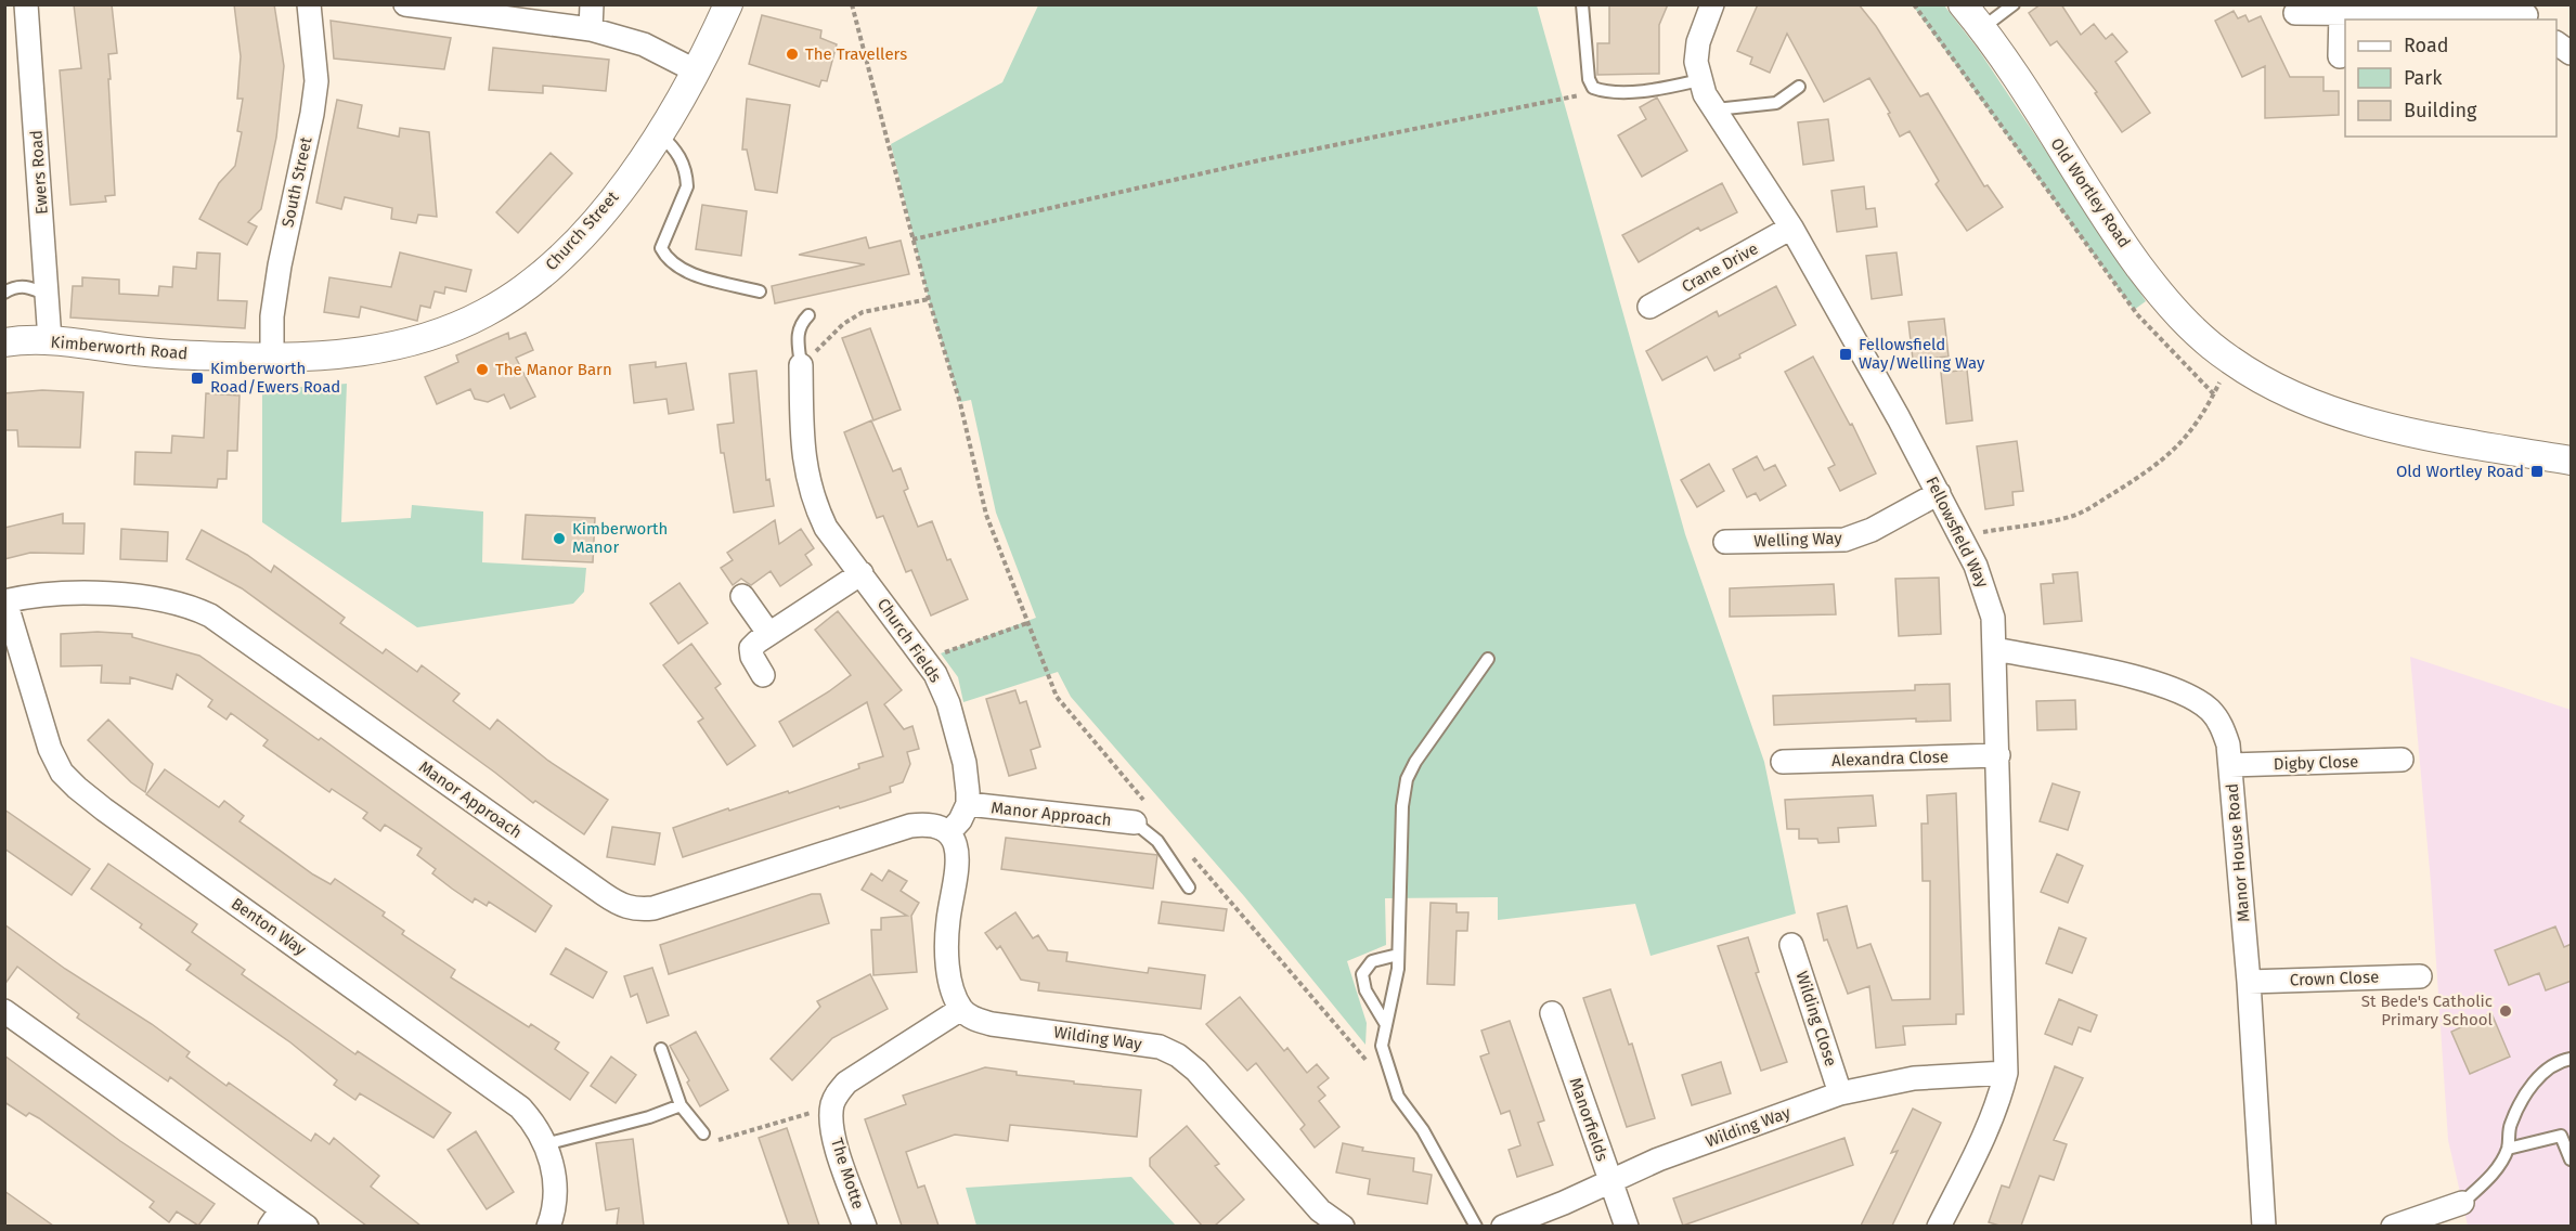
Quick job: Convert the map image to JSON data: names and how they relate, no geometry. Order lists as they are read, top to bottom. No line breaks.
{"streets":{"street":["Ewers Road","South Street","Old Wortley Road","Church Street","Crane Drive","Kimberworth Road","Fellowsfield Way","Welling Way","Church Fields","Alexandra Close","Digby Close","Manor Approach","Manor House Road","Benton Way","Crown Close","Wilding Close","Wilding Way","Manorfields","The Motte"]},"crossings":[["Ewers Road","Kimberworth Road"],["South Street","Church Street"],["South Street","Kimberworth Road"],["Church Street","Kimberworth Road"],["Crane Drive","Fellowsfield Way"],["Fellowsfield Way","Welling Way"],["Fellowsfield Way","Alexandra Close"],["Fellowsfield Way","Manor House Road"],["Fellowsfield Way","Wilding Way"],["Church Fields","Manor Approach"],["Digby Close","Manor House Road"],["Manor Approach","Benton Way"],["Manor House Road","Crown Close"],["Wilding Close","Wilding Way"],["Wilding Way","Manorfields"]],"places":{"other":["The Travellers","The Manor Barn","Kimberworth Manor","St Bede's Catholic Primary School"],"transit":["Fellowsfield Way/Welling Way","Kimberworth Road/Ewers Road","Old Wortley Road"]},"legend":["Road","Park","Building"]}
